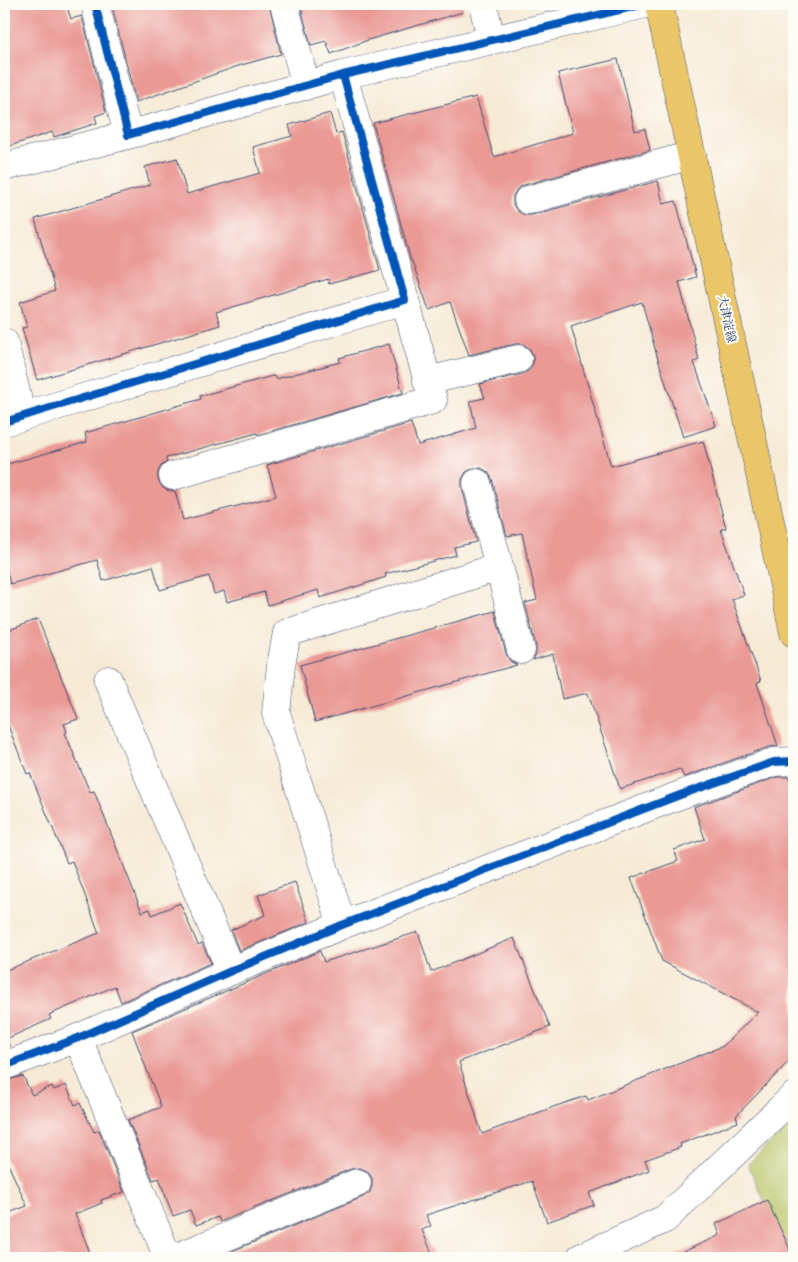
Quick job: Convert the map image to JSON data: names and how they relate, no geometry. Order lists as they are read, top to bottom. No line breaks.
{"streets":{"main road":["大津淀線"]}}
